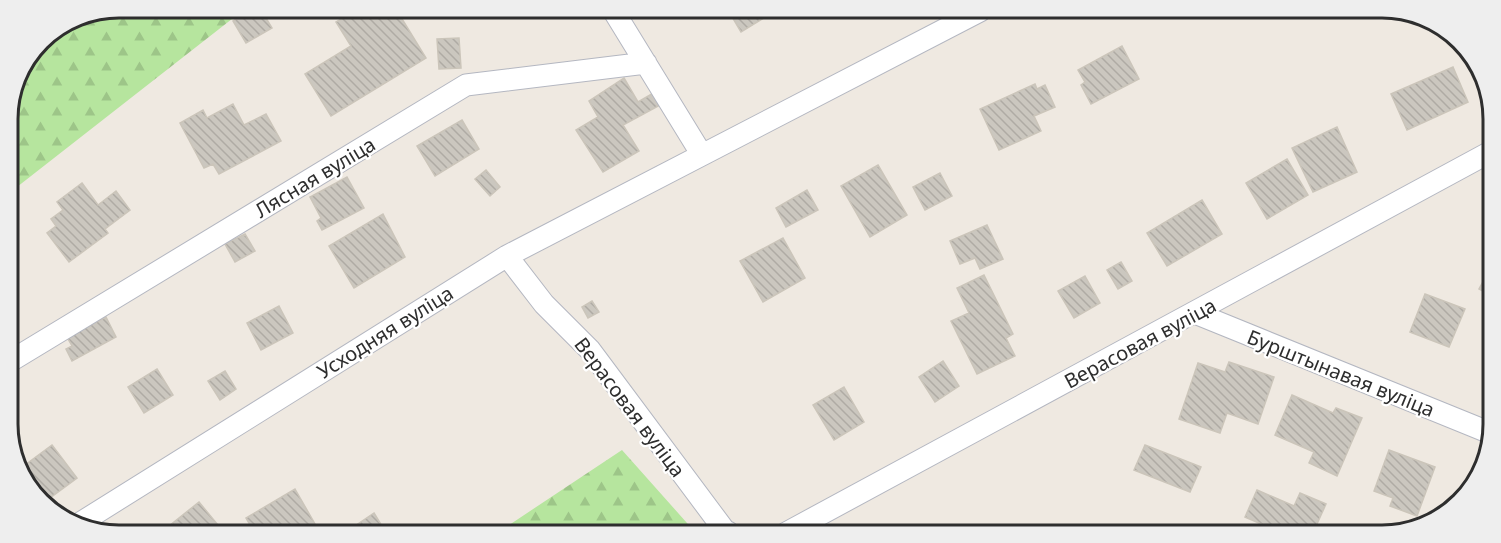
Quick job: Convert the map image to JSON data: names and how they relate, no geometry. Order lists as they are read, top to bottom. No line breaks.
{"streets":{"street":["Лясная вуліца","Усходняя вуліца","Верасовая вуліца","Бурштынавая вуліца"]},"crossings":[["Усходняя вуліца","Верасовая вуліца"],["Верасовая вуліца","Бурштынавая вуліца"]]}
